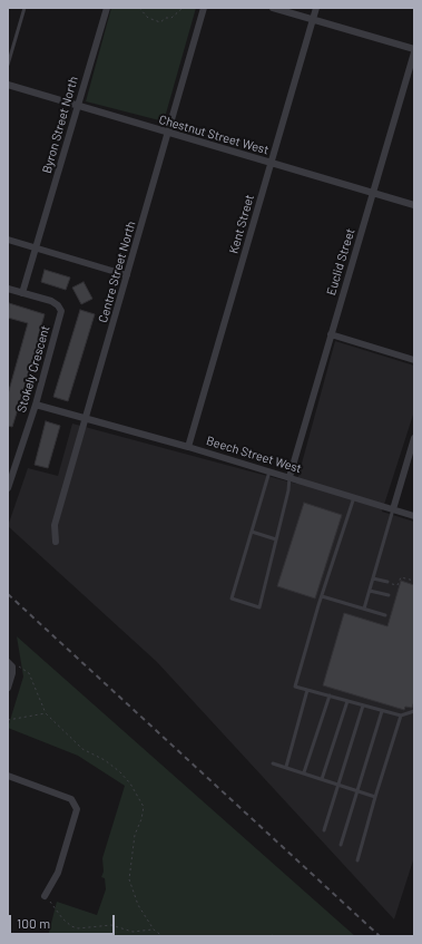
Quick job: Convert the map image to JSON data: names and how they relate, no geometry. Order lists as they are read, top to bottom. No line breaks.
{"streets":{"street":["Byron Street North","Chestnut Street West","Kent Street","Euclid Street","Centre Street North","Stokely Crescent","Beech Street West"]},"crossings":[["Byron Street North","Chestnut Street West"],["Byron Street North","Stokely Crescent"],["Chestnut Street West","Kent Street"],["Chestnut Street West","Euclid Street"],["Chestnut Street West","Centre Street North"],["Kent Street","Beech Street West"],["Euclid Street","Beech Street West"],["Centre Street North","Beech Street West"],["Stokely Crescent","Beech Street West"]],"scale_bar":"100 m"}
